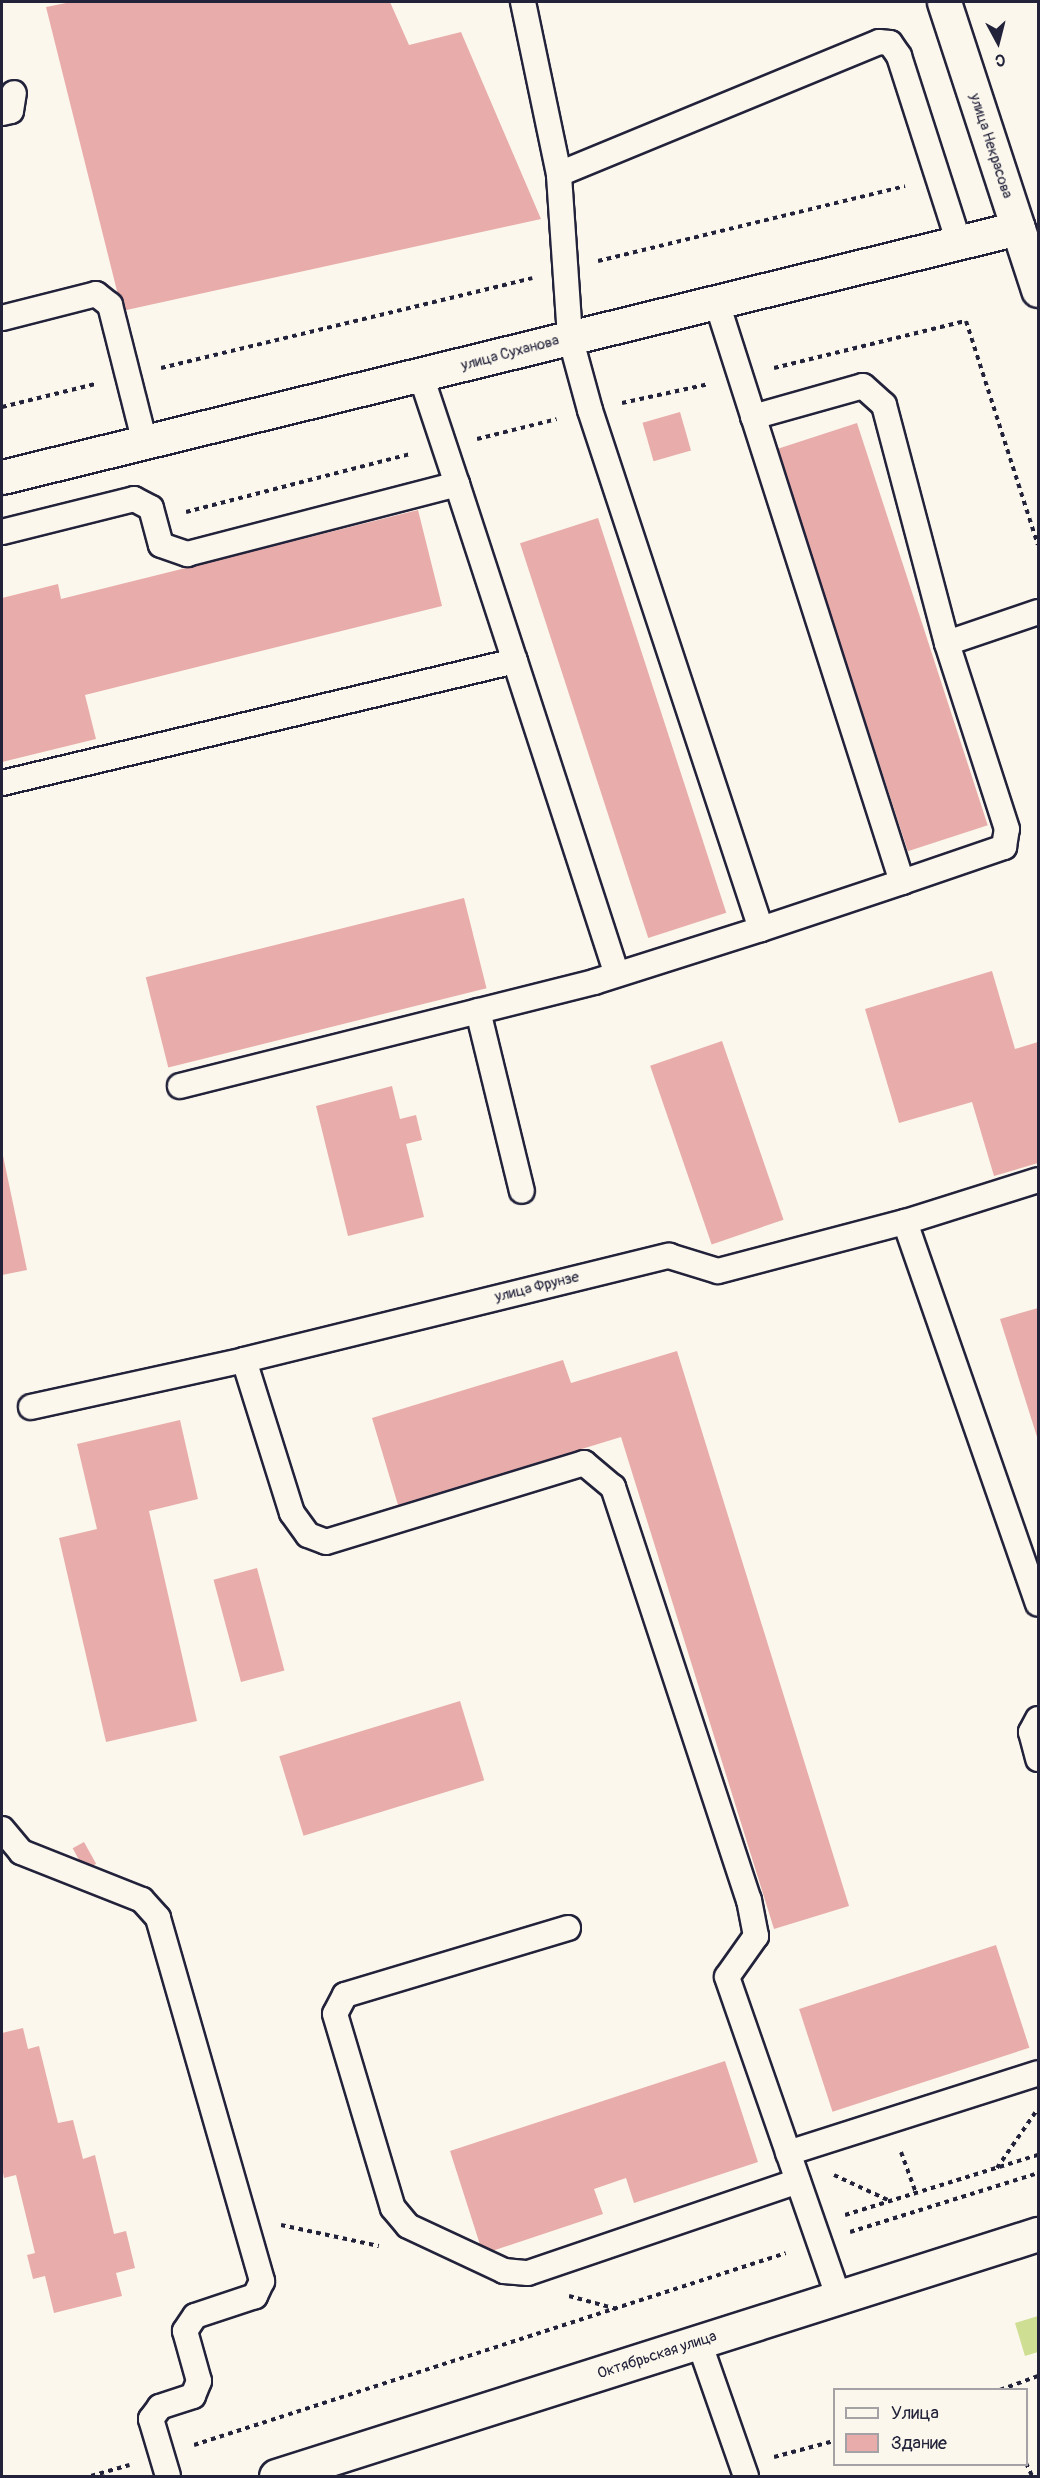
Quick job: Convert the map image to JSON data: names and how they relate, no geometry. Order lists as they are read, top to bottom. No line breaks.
{"streets":{"street":["улица Некрасова","улица Суханова","Октябрьская улица"],"lane":["улица Фрунзе"]},"crossings":[["улица Некрасова","улица Суханова"]],"legend":["Улица","Здание"],"north":"bottom"}
